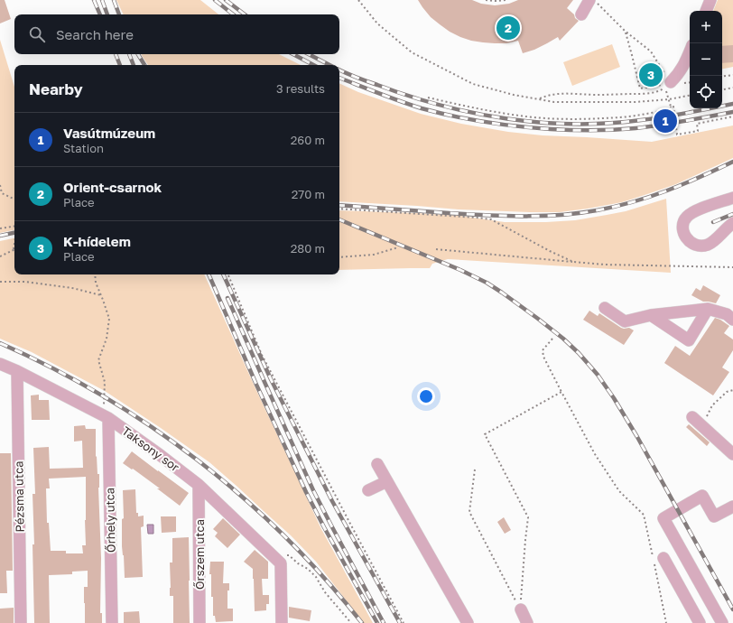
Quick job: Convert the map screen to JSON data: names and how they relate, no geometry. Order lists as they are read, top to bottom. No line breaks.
{"streets":{"street":["Taksony sor","Pézsma utca","Őrhely utca","Őrszem utca"]},"crossings":[["Taksony sor","Pézsma utca"],["Taksony sor","Őrhely utca"],["Taksony sor","Őrszem utca"]],"page":{"map_buttons":["+","−"],"pins":["2","3","1"],"search":"Search here","heading":["Nearby","3 results"],"list":[{"mark":"1","name":"Vasútmúzeum","note":"Station","value":"260 m"},{"mark":"2","name":"Orient-csarnok","note":"Place","value":"270 m"},{"mark":"3","name":"K-hídelem","note":"Place","value":"280 m"}]}}
